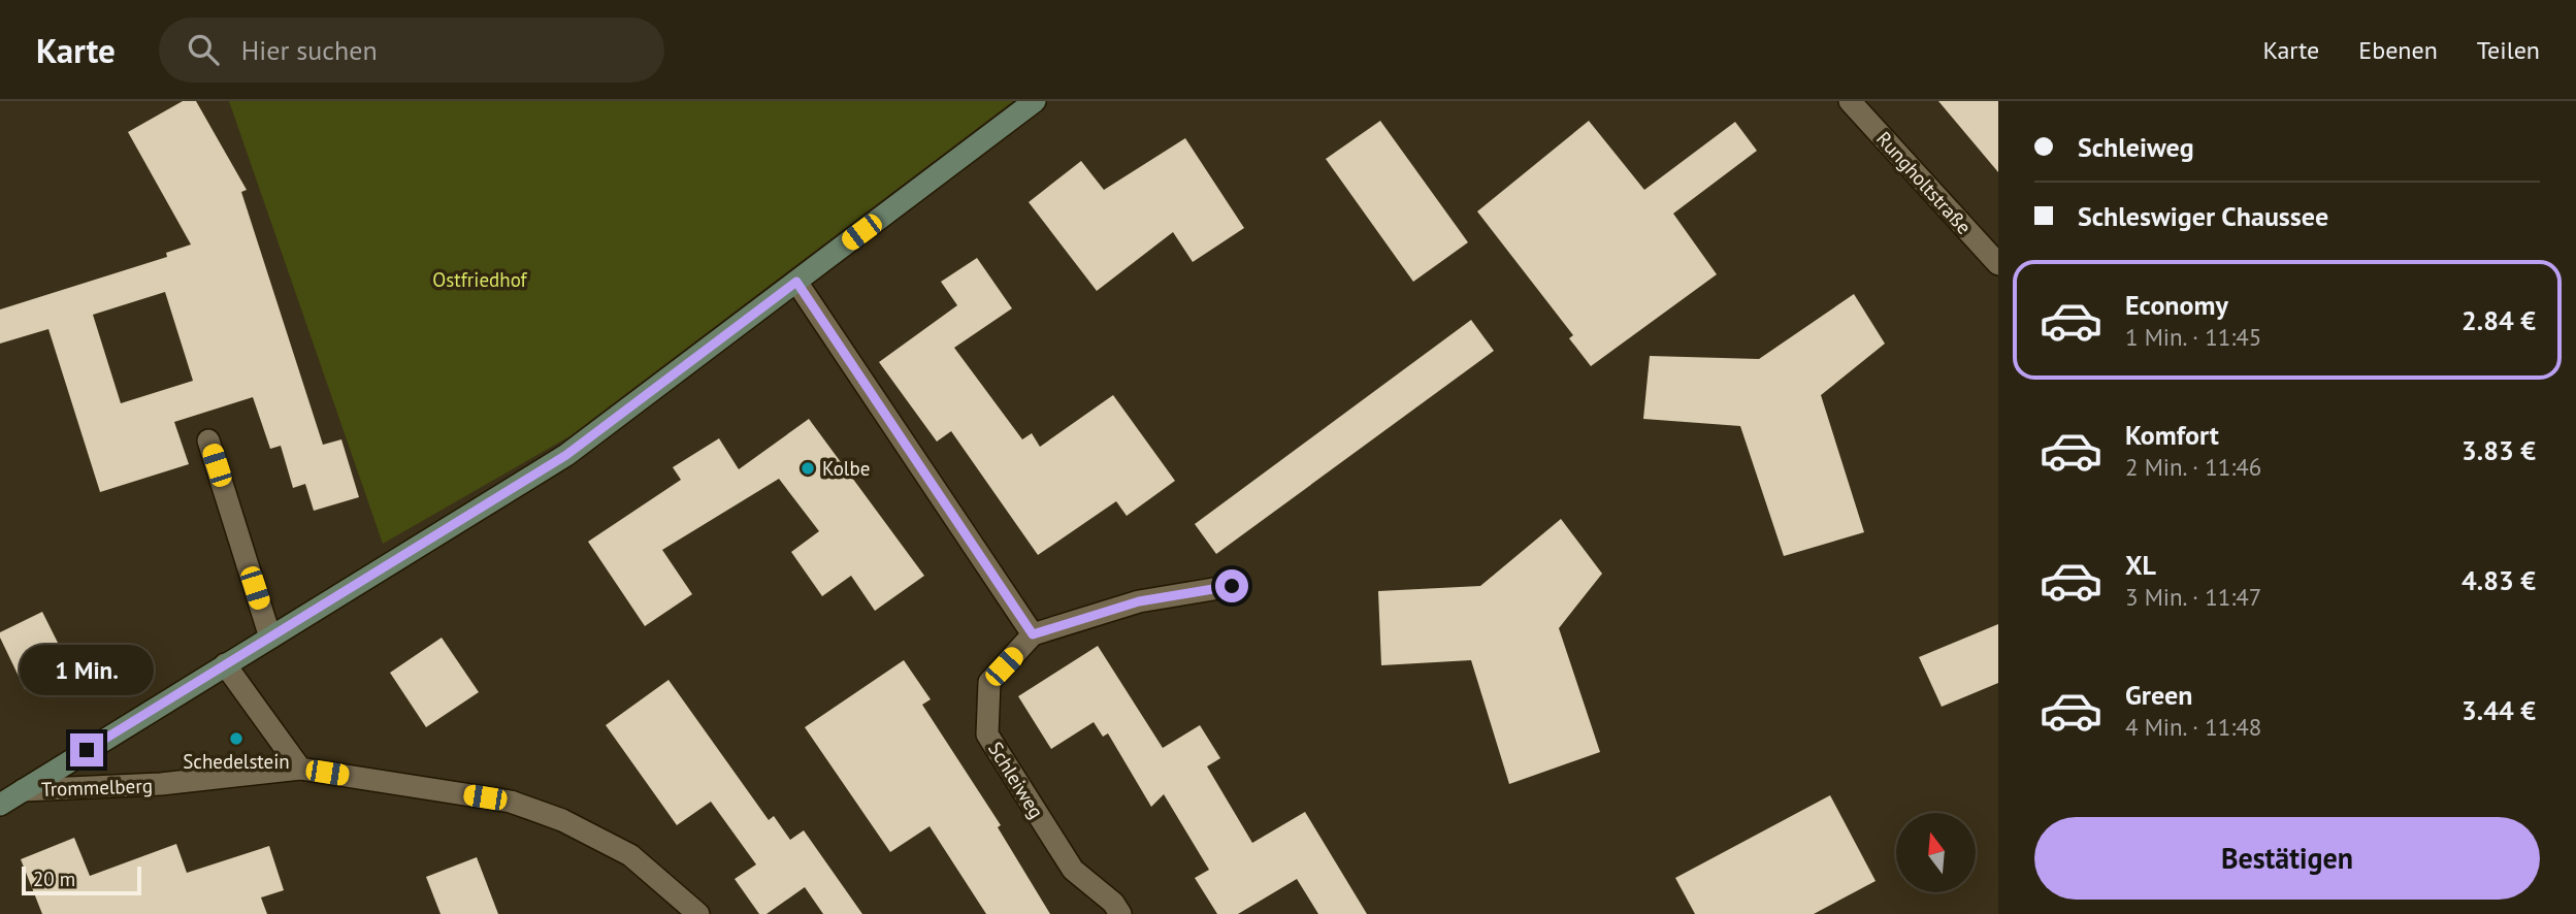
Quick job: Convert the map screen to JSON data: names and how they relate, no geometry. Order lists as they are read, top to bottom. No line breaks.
{"streets":{"street":["Rungholtstraße","Schleiweg","Trommelberg"]},"parks":["Ostfriedhof"],"places":["Kolbe","Schedelstein"],"scale_bar":"20 m","north":"top","page":{"header":"Karte","search":"Hier suchen","nav":["Karte","Ebenen","Teilen"],"banner":["Schleiweg","Schleswiger Chaussee"],"list":[{"name":"Economy","note":"1 Min. · 11:45","value":"2.84 €"},{"name":"Komfort","note":"2 Min. · 11:46","value":"3.83 €"},{"name":"XL","note":"3 Min. · 11:47","value":"4.83 €"},{"name":"Green","note":"4 Min. · 11:48","value":"3.44 €"}],"bubble":"1 Min.","buttons":"Bestätigen","scale":"20 m"}}
